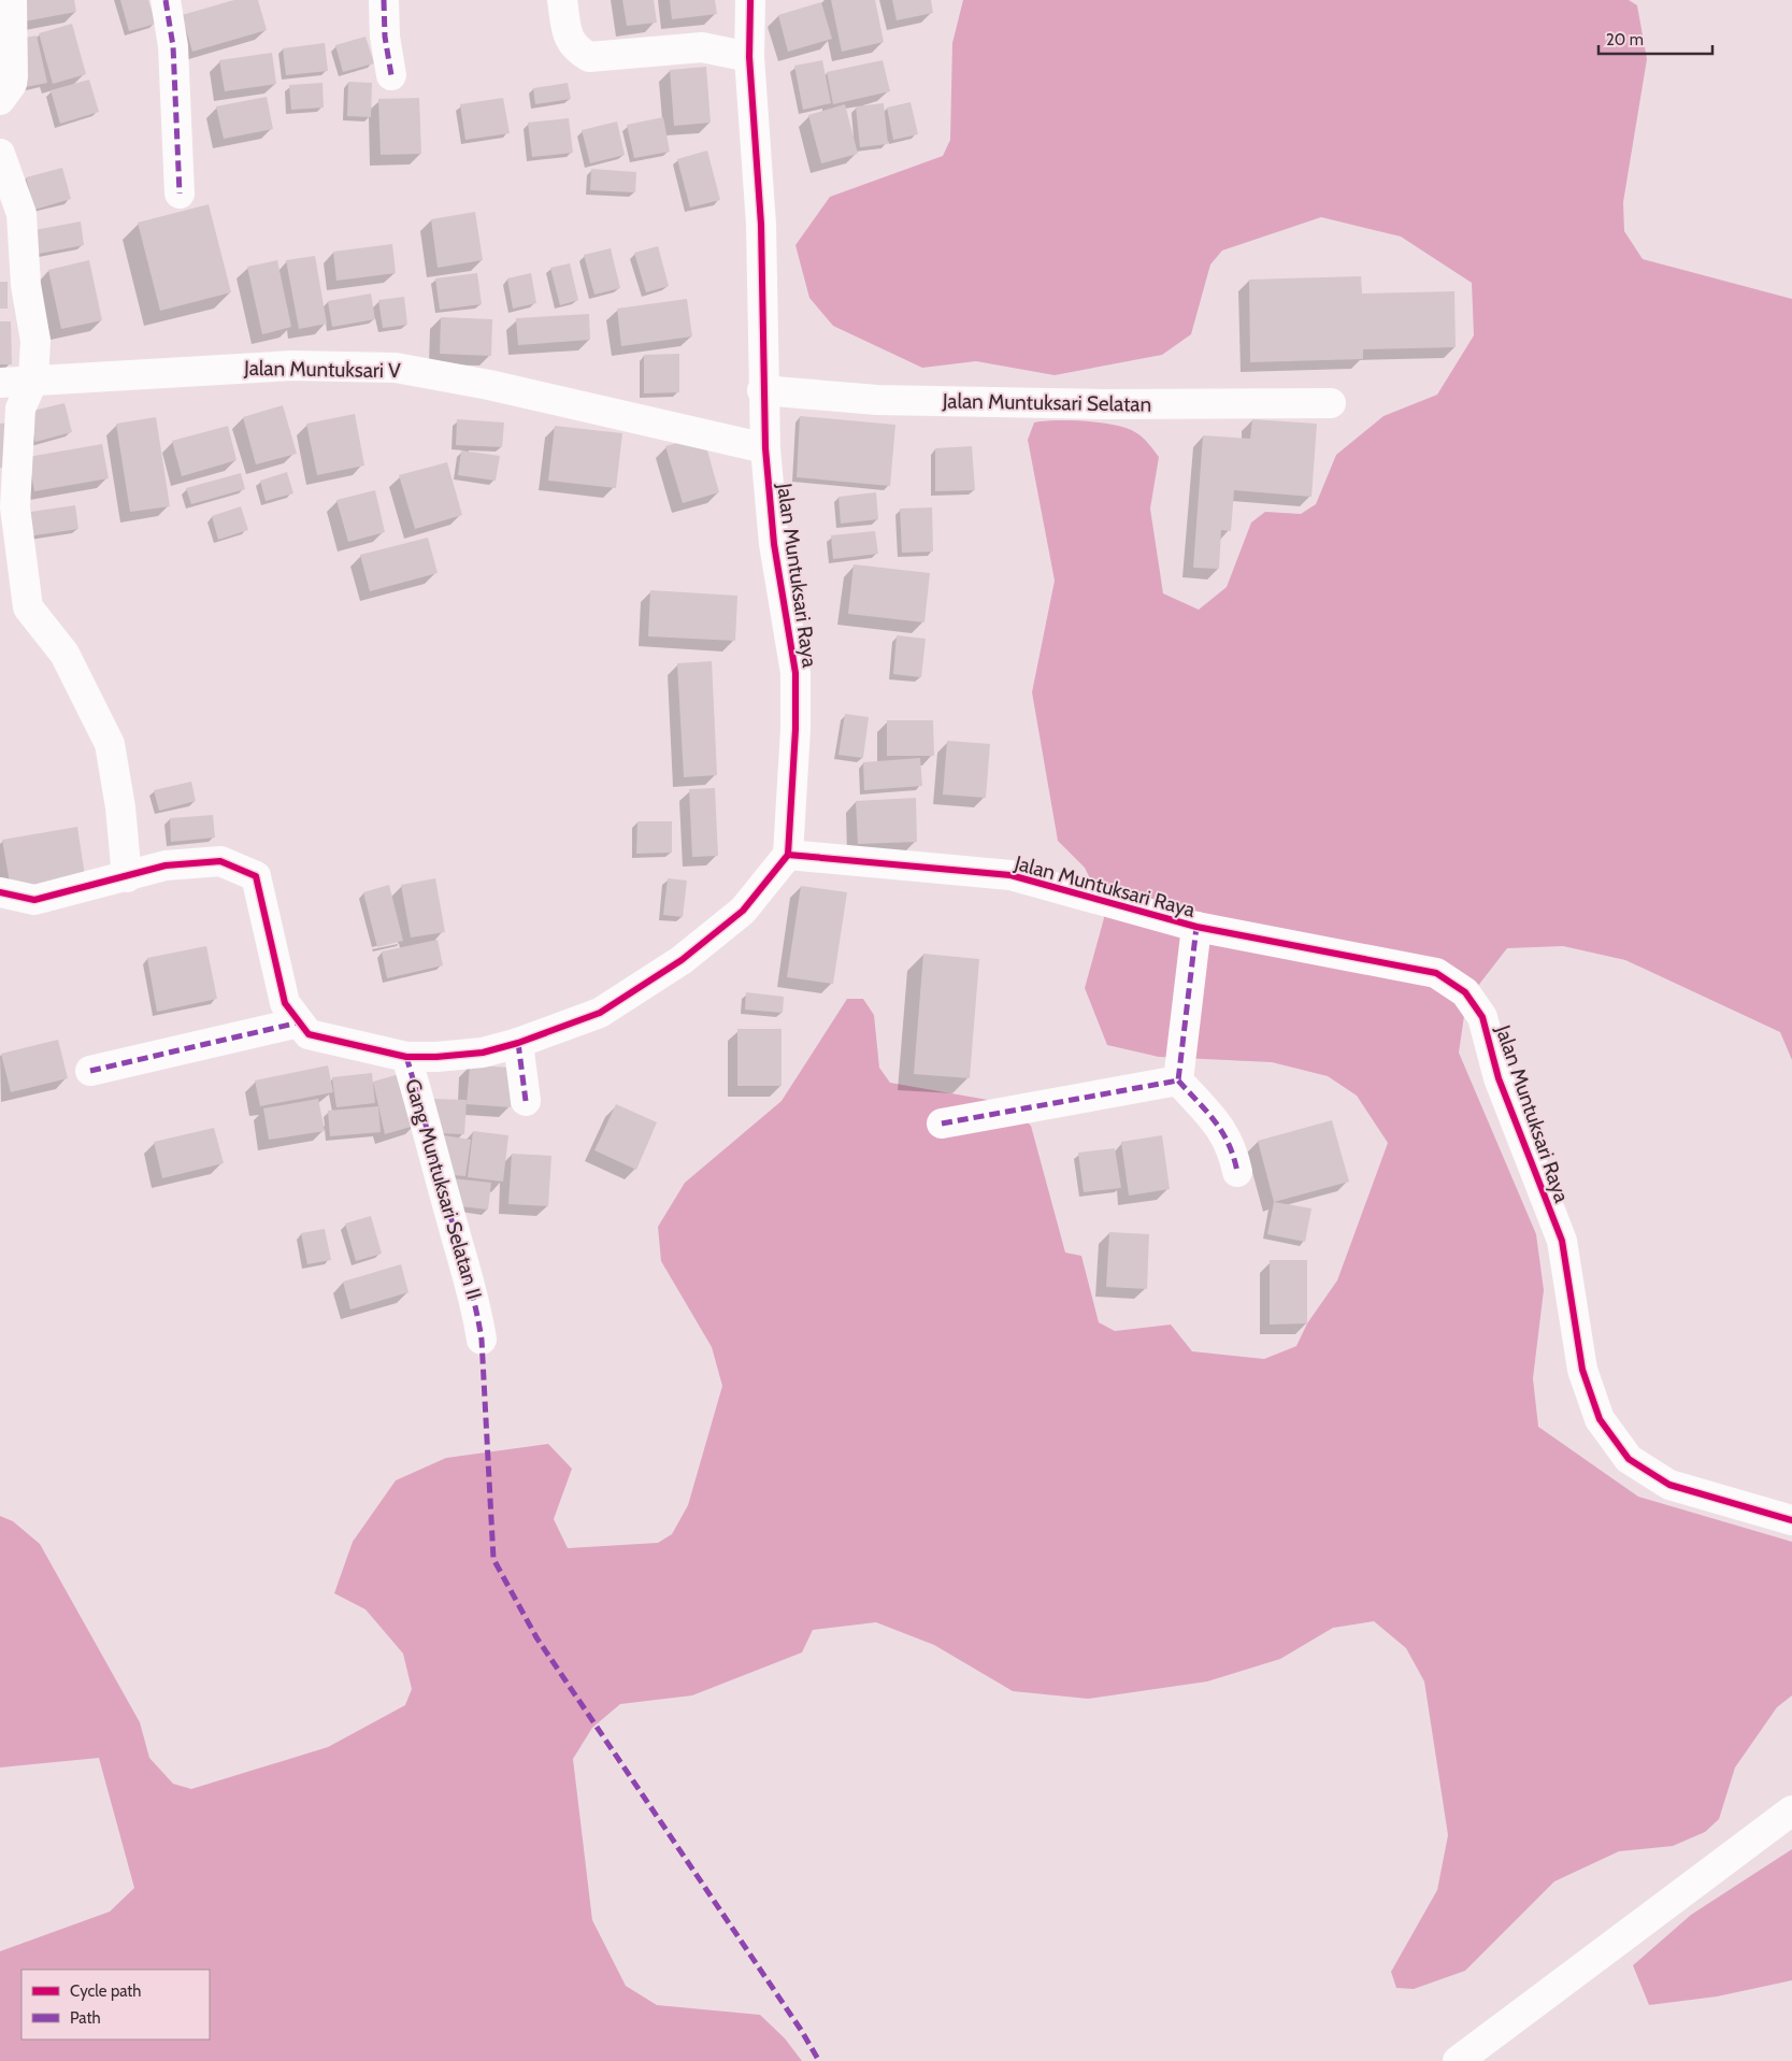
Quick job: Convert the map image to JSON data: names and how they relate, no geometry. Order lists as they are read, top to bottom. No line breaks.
{"streets":{"street":["Jalan Muntuksari V","Jalan Muntuksari Selatan","Jalan Muntuksari Raya","Gang Muntuksari Selatan II"]},"crossings":[["Jalan Muntuksari V","Jalan Muntuksari Raya"],["Jalan Muntuksari Selatan","Jalan Muntuksari Raya"]],"legend":["Cycle path","Path"],"scale_bar":"20 m"}
